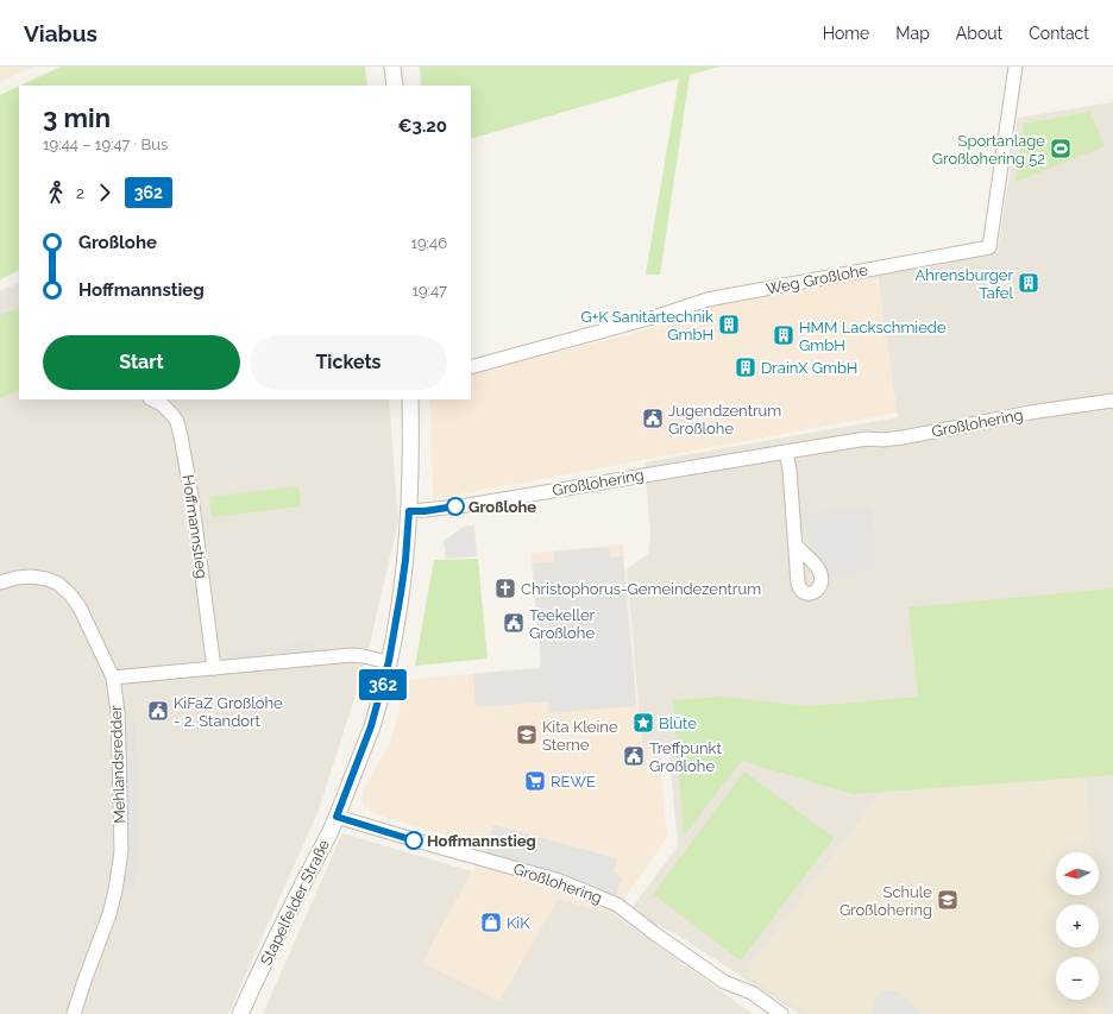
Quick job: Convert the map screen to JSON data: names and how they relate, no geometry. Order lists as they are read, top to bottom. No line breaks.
{"streets":{"street":["Weg Großlohe","Großlohering","Hoffmannstieg","Mehlandsredder","Stapelfelder Straße"]},"crossings":[["Großlohering","Stapelfelder Straße"]],"places":{"sports":["Sportanlage Großlohering 52"],"building":["Ahrensburger Tafel","G+K Sanitärtechnik GmbH","HMM Lackschmiede GmbH","DrainX GmbH"],"public building":["Jugendzentrum Großlohe","Teekeller Großlohe","KiFaZ Großlohe - 2. Standort","Treffpunkt Großlohe"],"other":["Großlohe","Hoffmannstieg"],"church":["Christophorus-Gemeindezentrum"],"place":["Blüte"],"school or university":["Kita Kleine Sterne","Schule Großlohering"],"supermarket":["REWE"],"shop":["KiK"]},"lines":["bus line 362"],"north":"left","page":{"header":"Viabus","nav":["Home","Map","About","Contact"],"on_map":"362","heading":["3 min","19:44 – 19:47 · Bus","€3.20"],"legs":["2","362"],"list":[{"name":"Großlohe","value":"19:46"},{"name":"Hoffmannstieg","value":"19:47"}],"buttons":["Start","Tickets"],"map_buttons":["+","−"]}}
